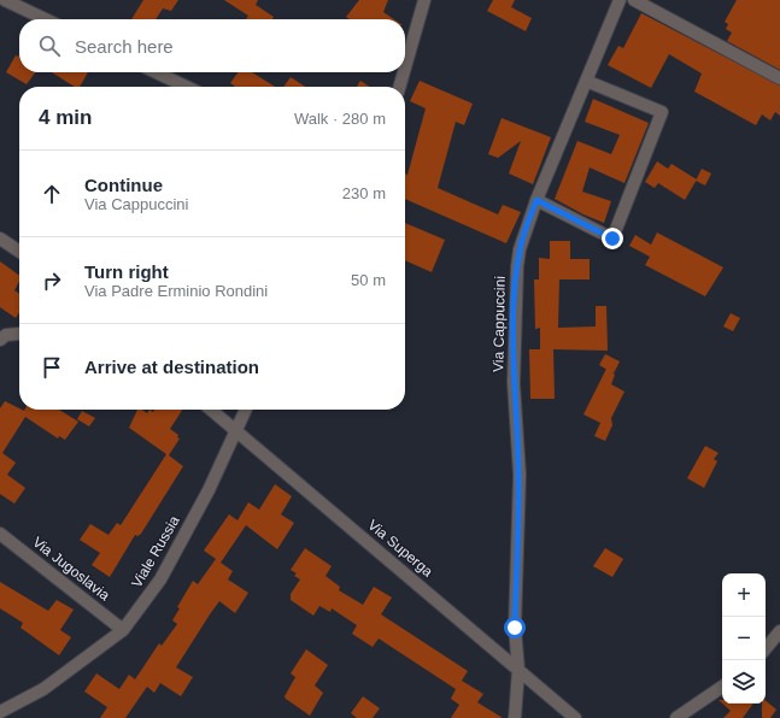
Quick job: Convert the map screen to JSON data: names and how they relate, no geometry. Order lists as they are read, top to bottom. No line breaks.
{"streets":{"street":["Via Cappuccini","Via Superga","Viale Russia","Via Jugoslavia"]},"crossings":[["Via Cappuccini","Via Superga"],["Via Superga","Viale Russia"],["Viale Russia","Via Jugoslavia"]],"page":{"search":"Search here","heading":["4 min","Walk · 280 m"],"list":[["Continue","Via Cappuccini","230 m"],["Turn right","Via Padre Erminio Rondini","50 m"],"Arrive at destination"],"map_buttons":["+","−"]}}
